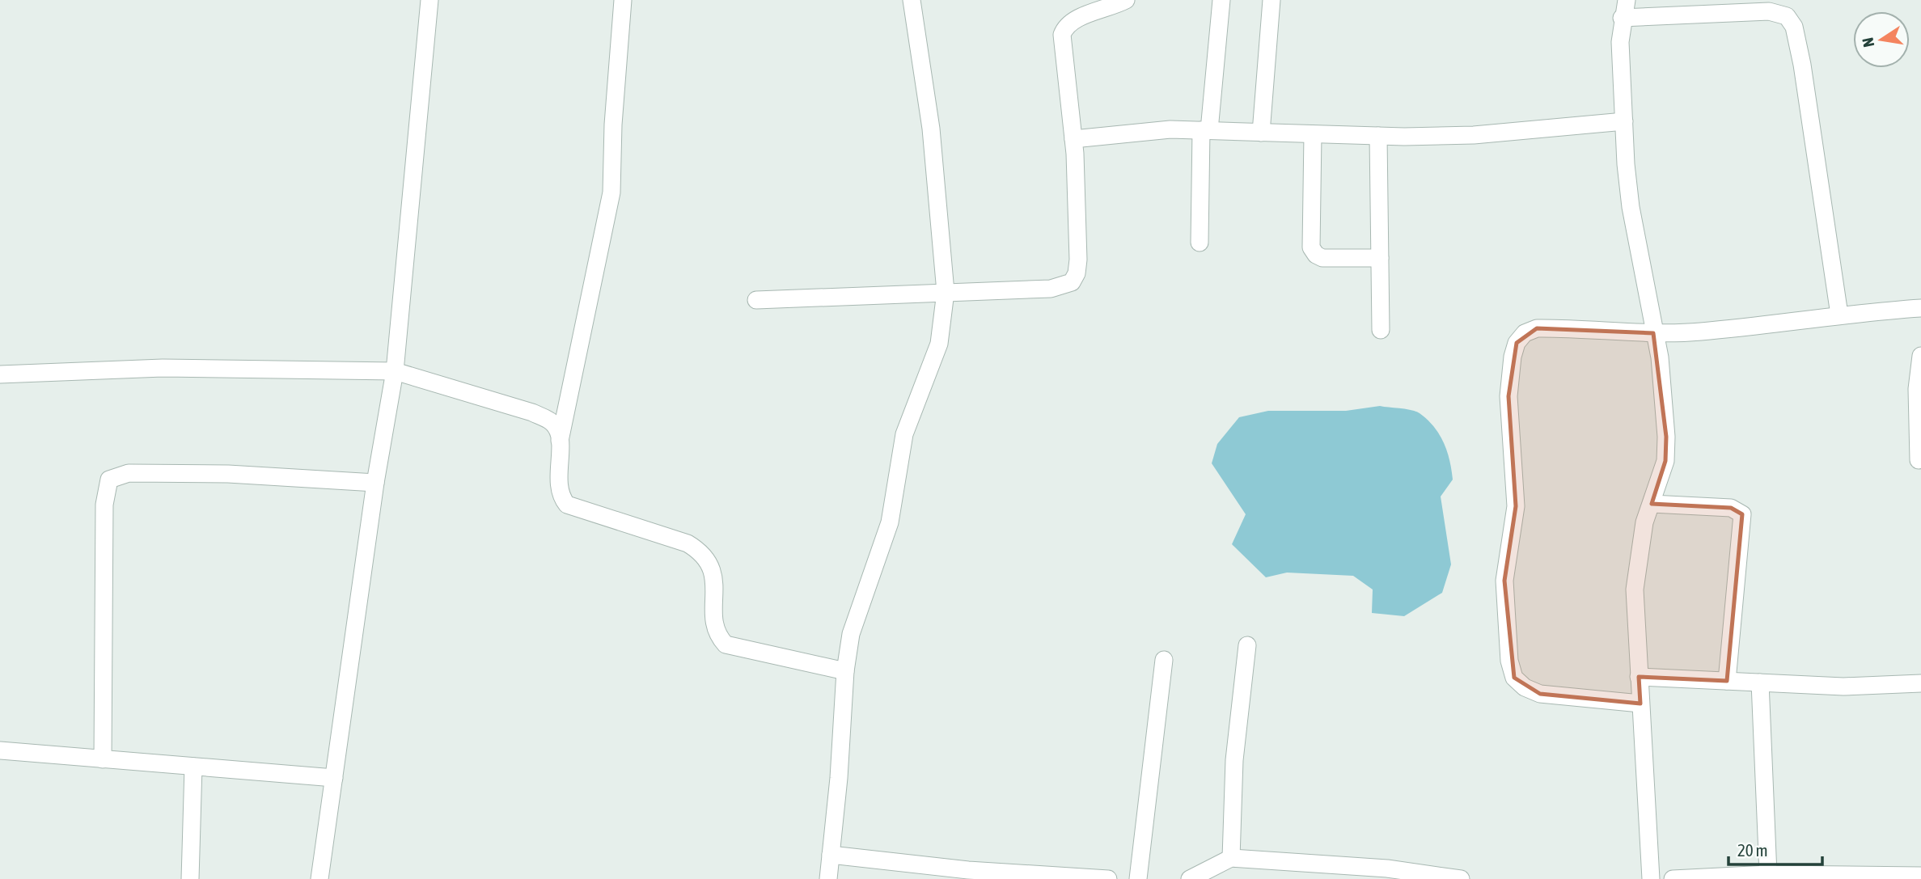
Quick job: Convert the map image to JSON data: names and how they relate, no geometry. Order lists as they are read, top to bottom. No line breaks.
{"scale_bar":"20 m","north":"left"}
